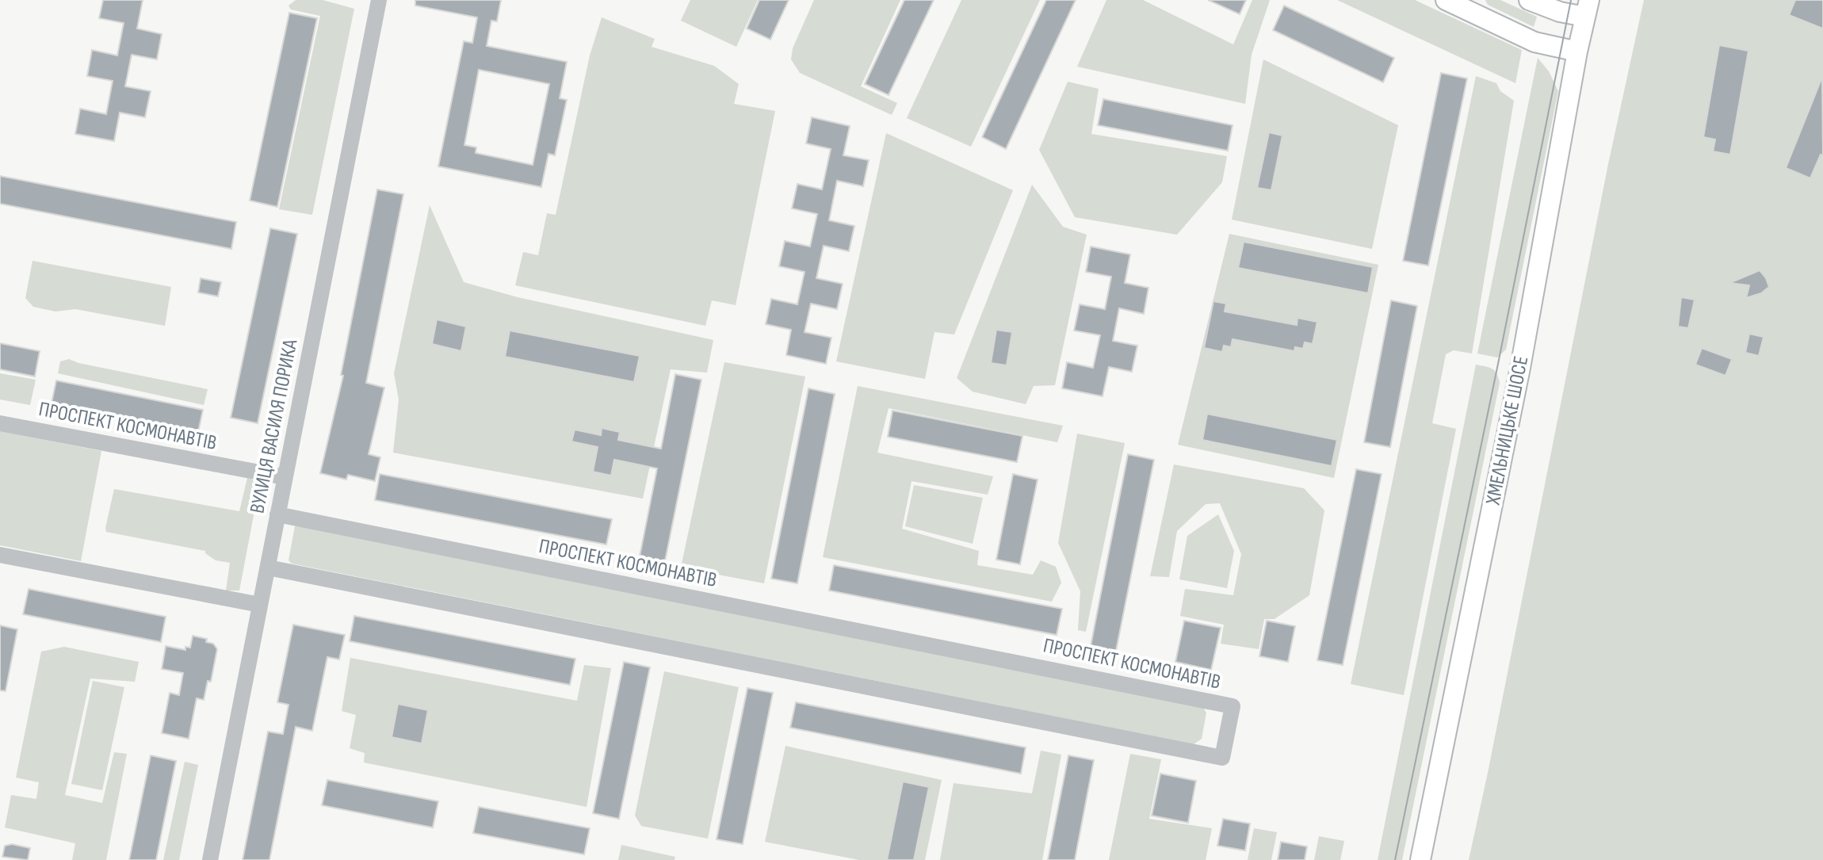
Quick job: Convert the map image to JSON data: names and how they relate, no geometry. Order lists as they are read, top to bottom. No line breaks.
{"streets":{"main road":["ХМЕЛЬНИЦЬКЕ ШОСЕ"],"street":["ПРОСПЕКТ КОСМОНАВТІВ","ВУЛИЦЯ ВАСИЛЯ ПОРИКА"]},"crossings":[["ПРОСПЕКТ КОСМОНАВТІВ","ВУЛИЦЯ ВАСИЛЯ ПОРИКА"]]}
